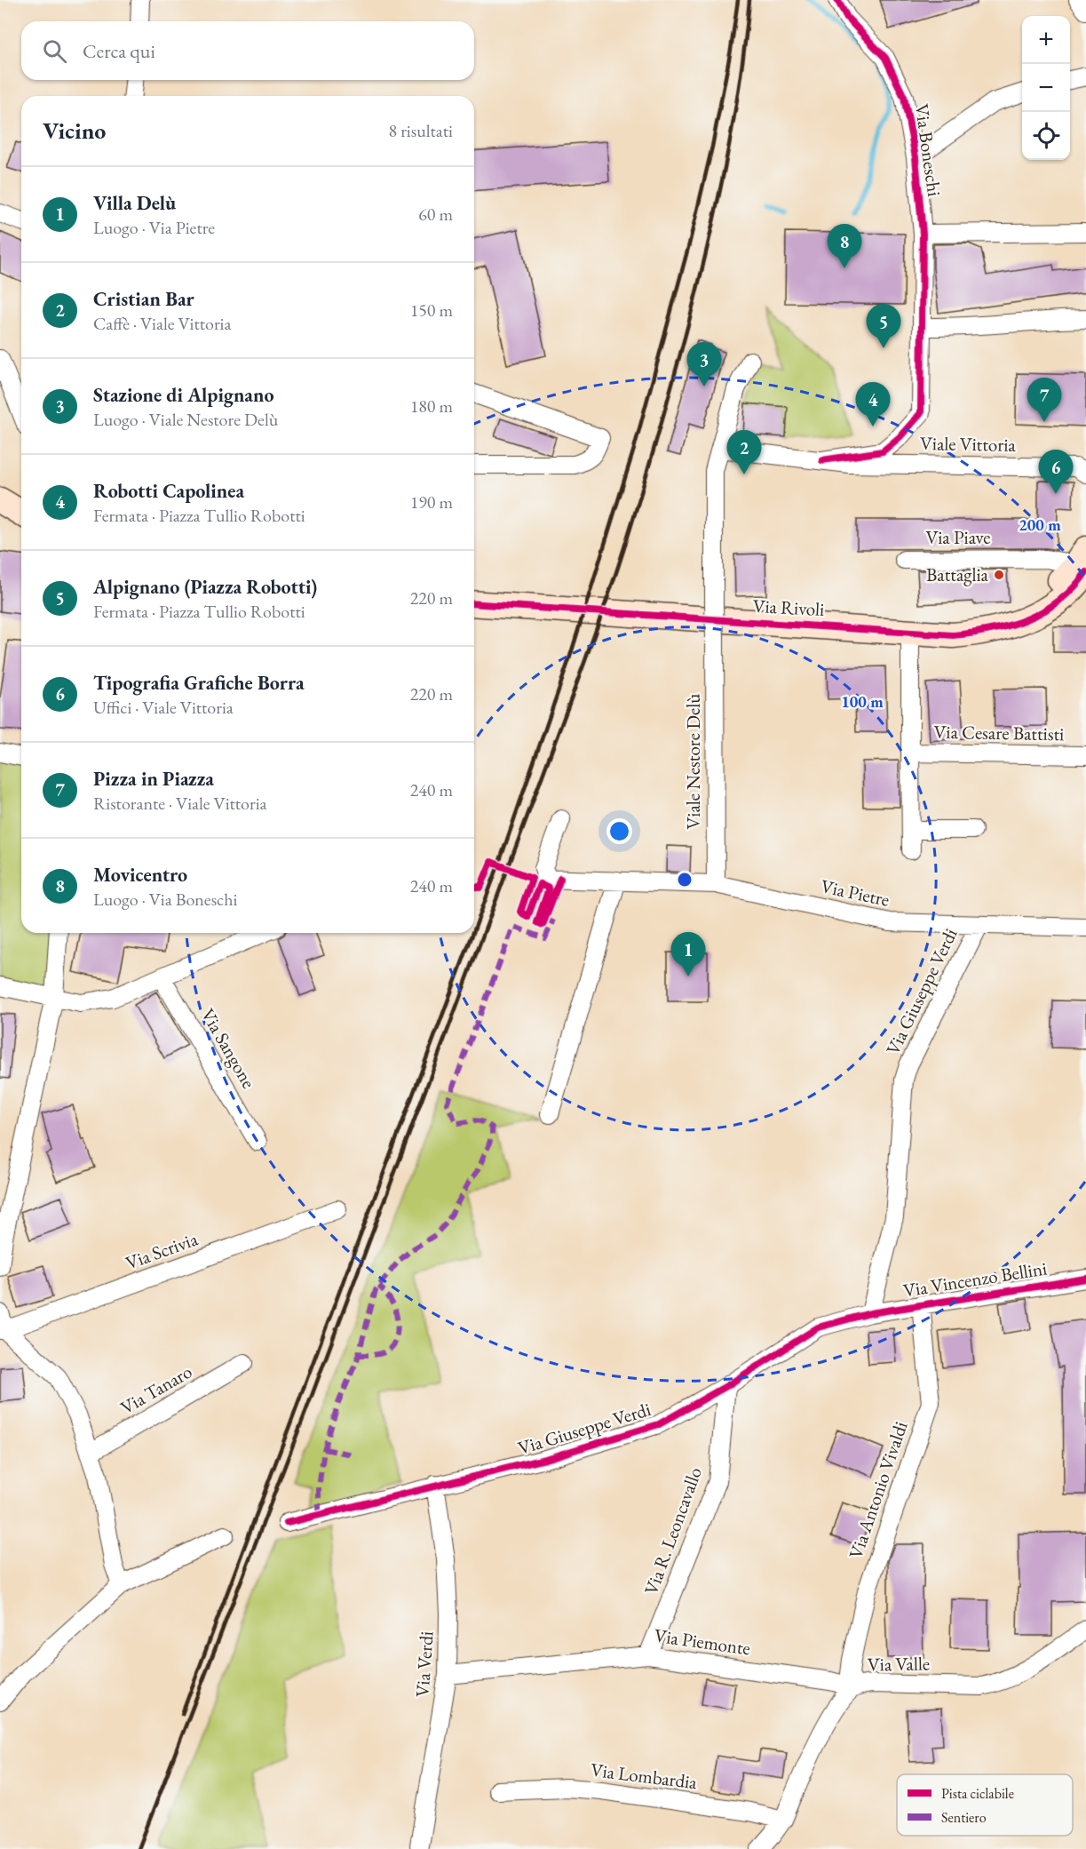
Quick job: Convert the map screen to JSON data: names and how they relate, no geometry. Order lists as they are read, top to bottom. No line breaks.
{"streets":{"street":["Via Boneschi","Viale Vittoria","Via Piave","Via Rivoli","Via Cesare Battisti","Viale Nestore Delù","Via Pietre","Via Giuseppe Verdi","Via Sangone","Via Scrivia","Via Vincenzo Bellini","Via Tanaro","Via Antonio Vivaldi","Via R. Leoncavallo","Via Piemonte","Via Verdi","Via Valle","Via Lombardia"]},"crossings":[["Via Boneschi","Viale Vittoria"],["Viale Vittoria","Viale Nestore Delù"],["Via Piave","Via Rivoli"],["Via Rivoli","Via Cesare Battisti"],["Viale Nestore Delù","Via Pietre"],["Via Pietre","Via Giuseppe Verdi"],["Via Giuseppe Verdi","Via Vincenzo Bellini"],["Via Giuseppe Verdi","Via R. Leoncavallo"],["Via Giuseppe Verdi","Via Verdi"],["Via Vincenzo Bellini","Via Antonio Vivaldi"],["Via Antonio Vivaldi","Via Piemonte"],["Via Antonio Vivaldi","Via Valle"],["Via R. Leoncavallo","Via Piemonte"],["Via Piemonte","Via Verdi"],["Via Piemonte","Via Valle"],["Via Valle","Via Lombardia"]],"places":["Battaglia"],"legend":["Pista ciclabile","Sentiero"],"page":{"map_buttons":["+","−"],"search":"Cerca qui","heading":["Vicino","8 risultati"],"list":[{"mark":"1","name":"Villa Delù","note":"Luogo · Via Pietre","value":"60 m"},{"mark":"2","name":"Cristian Bar","note":"Caffè · Viale Vittoria","value":"150 m"},{"mark":"3","name":"Stazione di Alpignano","note":"Luogo · Viale Nestore Delù","value":"180 m"},{"mark":"4","name":"Robotti Capolinea","note":"Fermata · Piazza Tullio Robotti","value":"190 m"},{"mark":"5","name":"Alpignano (Piazza Robotti)","note":"Fermata · Piazza Tullio Robotti","value":"220 m"},{"mark":"6","name":"Tipografia Grafiche Borra","note":"Uffici · Viale Vittoria","value":"220 m"},{"mark":"7","name":"Pizza in Piazza","note":"Ristorante · Viale Vittoria","value":"240 m"},{"mark":"8","name":"Movicentro","note":"Luogo · Via Boneschi","value":"240 m"}],"pins":["8","5","3","7","4","2","6","1"]},"rings":["200 m","100 m"]}
